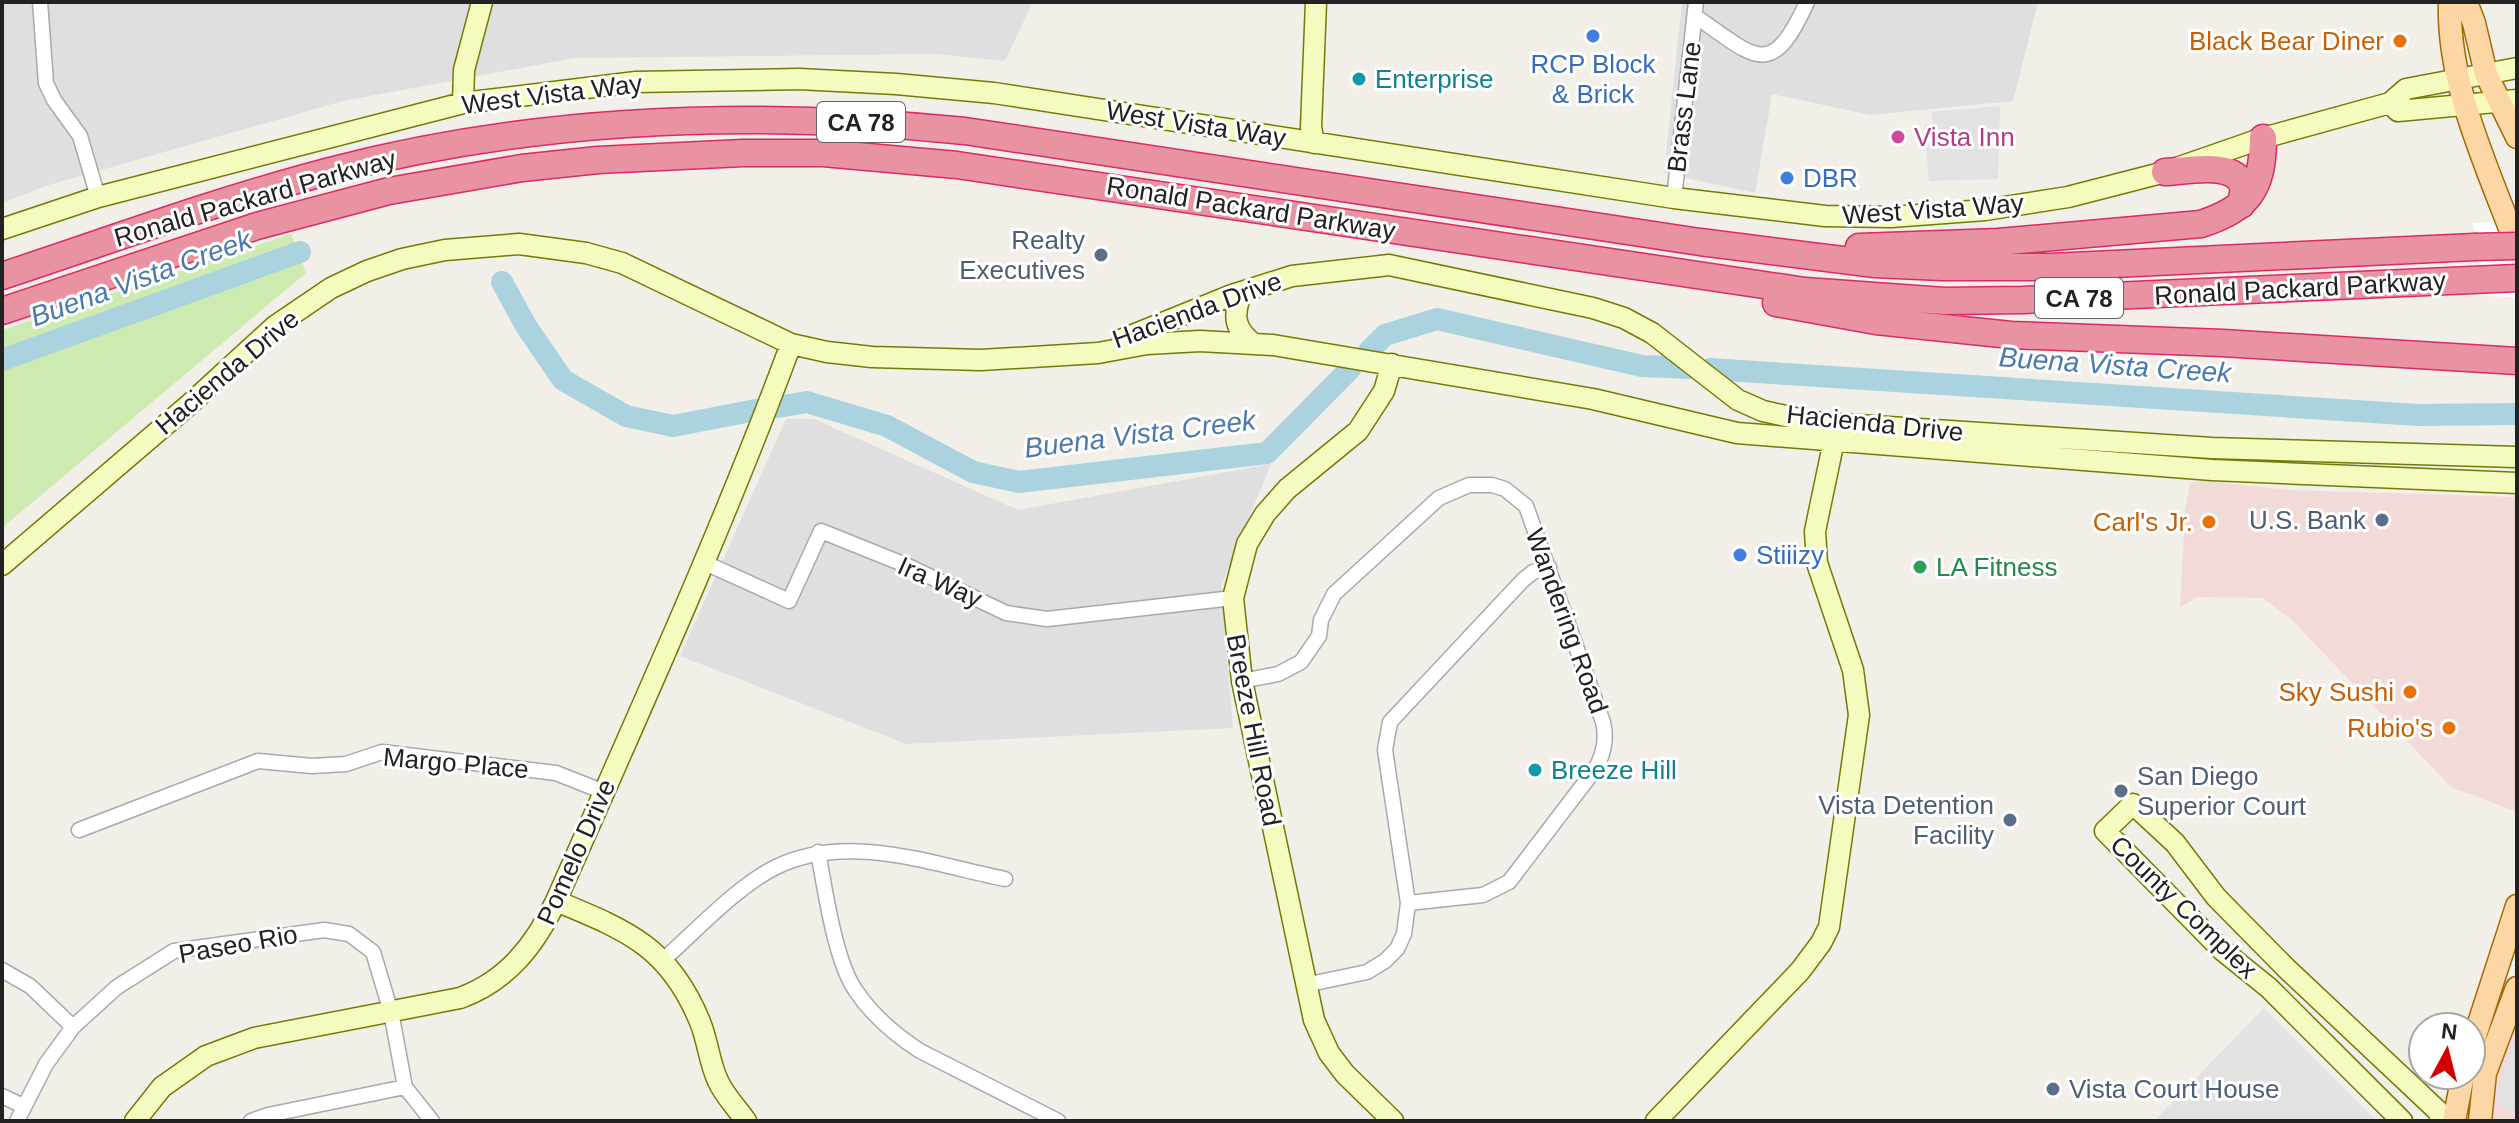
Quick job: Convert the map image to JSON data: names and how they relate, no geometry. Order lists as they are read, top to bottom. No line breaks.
{"streets":{"highway":["CA 78","Ronald Packard Parkway"],"main road":["West Vista Way","Hacienda Drive","Breeze Hill Road","Pomelo Drive","County Complex"],"street":["Brass Lane","Ira Way","Wandering Road","Margo Place","Paseo Rio"]},"crossings":[["West Vista Way","Brass Lane"],["Hacienda Drive","Breeze Hill Road"],["Hacienda Drive","Pomelo Drive"],["Ira Way","Breeze Hill Road"],["Ira Way","Pomelo Drive"],["Wandering Road","Breeze Hill Road"],["Margo Place","Pomelo Drive"],["Pomelo Drive","Paseo Rio"]],"water":["Buena Vista Creek"],"places":["RCP Block & Brick","Black Bear Diner","Enterprise","Vista Inn","DBR","Realty Executives","U.S. Bank","Carl's Jr.","Stiiizy","LA Fitness","Sky Sushi","Rubio's","Breeze Hill","San Diego Superior Court","Vista Detention Facility","Vista Court House"],"north":"top"}
